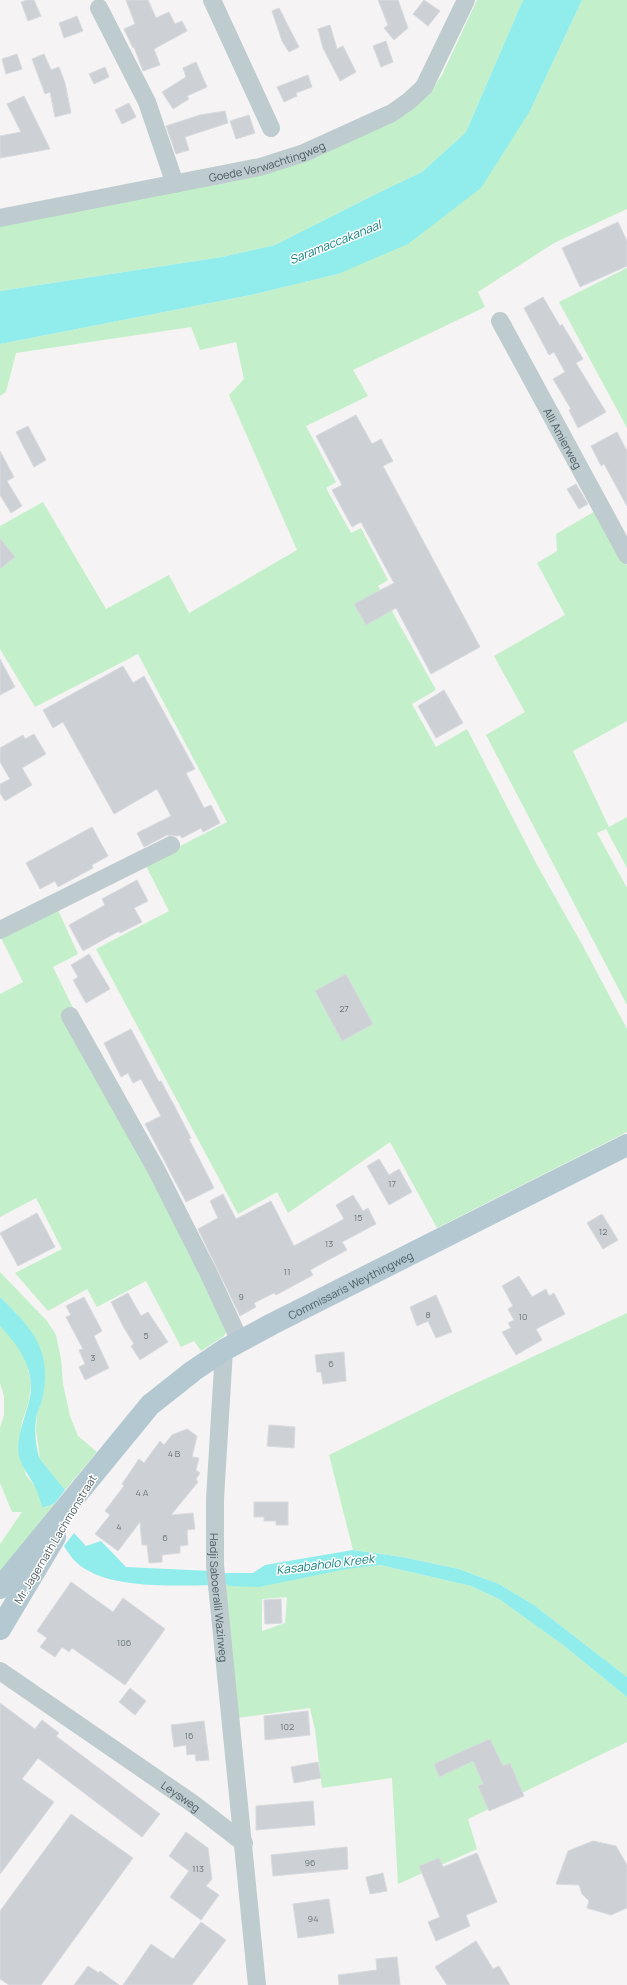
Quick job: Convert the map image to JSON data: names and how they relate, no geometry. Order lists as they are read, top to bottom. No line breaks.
{"streets":{"main road":["Commissaris Weythingweg","Mr. Jagernath Lachmonstraat"],"street":["Goede Verwachtingweg","Alli Amierweg","Hadji Saboeralli Wazirweg","Leysweg"]},"crossings":[["Commissaris Weythingweg","Mr. Jagernath Lachmonstraat"],["Commissaris Weythingweg","Hadji Saboeralli Wazirweg"],["Hadji Saboeralli Wazirweg","Leysweg"]],"water":["Saramaccakanaal","Kasabaholo Kreek"],"house_numbers":["27","17","15","12","13","11","9","8","10","5","3","6","4 B","4 A","4","6","106","102","16","96","113","94"]}
